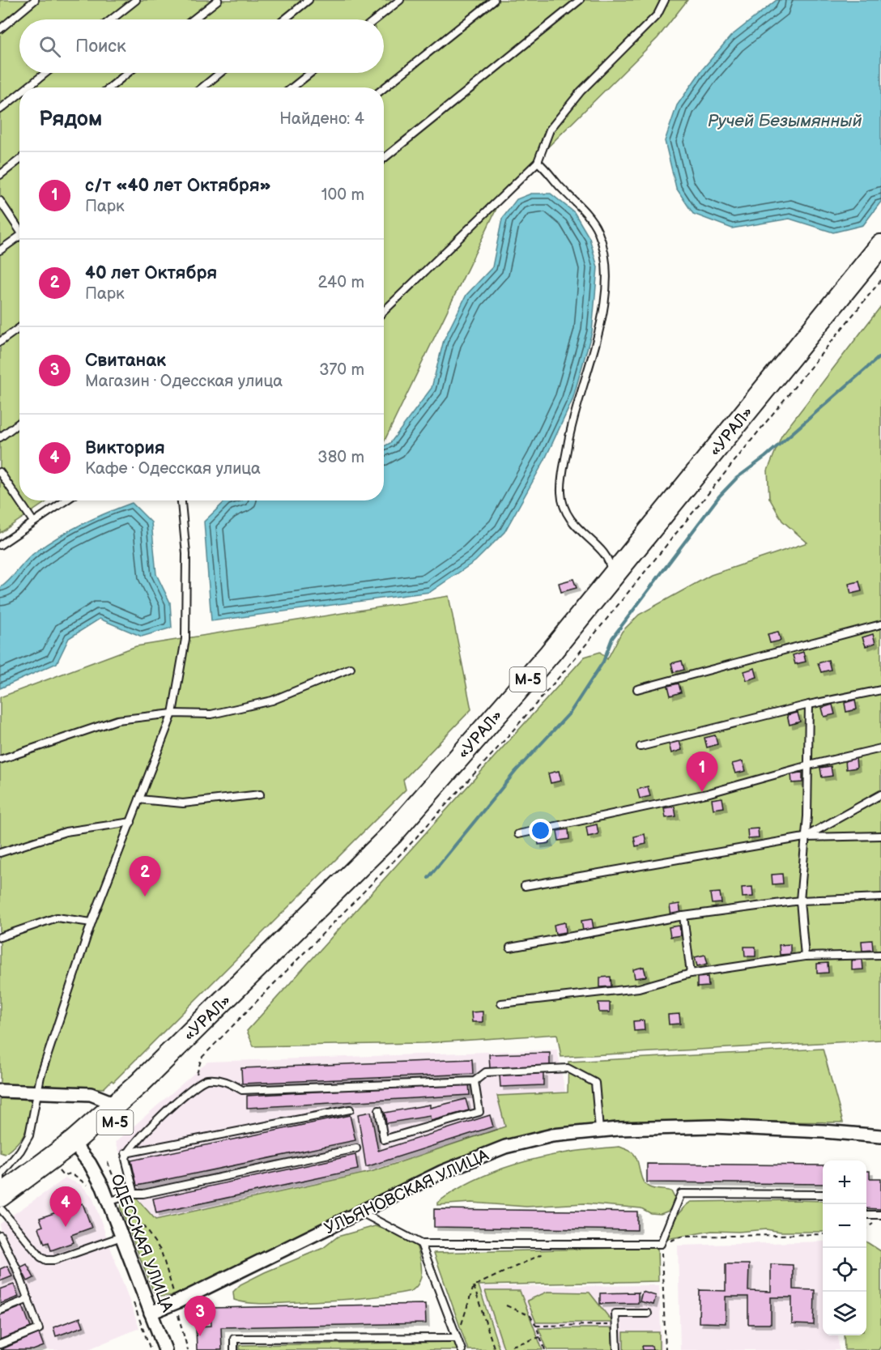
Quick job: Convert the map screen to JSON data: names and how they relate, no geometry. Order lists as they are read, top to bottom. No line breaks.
{"streets":{"highway":["«УРАЛ»","М-5"],"street":["УЛЬЯНОВСКАЯ УЛИЦА","ОДЕССКАЯ УЛИЦА"]},"crossings":[["«УРАЛ»","М-5"],["М-5","ОДЕССКАЯ УЛИЦА"],["УЛЬЯНОВСКАЯ УЛИЦА","ОДЕССКАЯ УЛИЦА"]],"water":["Ручей Безымянный"],"page":{"search":"Поиск","heading":["Рядом","Найдено: 4"],"list":[{"mark":"1","name":"с/т «40 лет Октября»","note":"Парк","value":"100 m"},{"mark":"2","name":"40 лет Октября","note":"Парк","value":"240 m"},{"mark":"3","name":"Свитанак","note":"Магазин · Одесская улица","value":"370 m"},{"mark":"4","name":"Виктория","note":"Кафе · Одесская улица","value":"380 m"}],"pins":["1","2","4","3"],"map_buttons":["+","−"]}}
